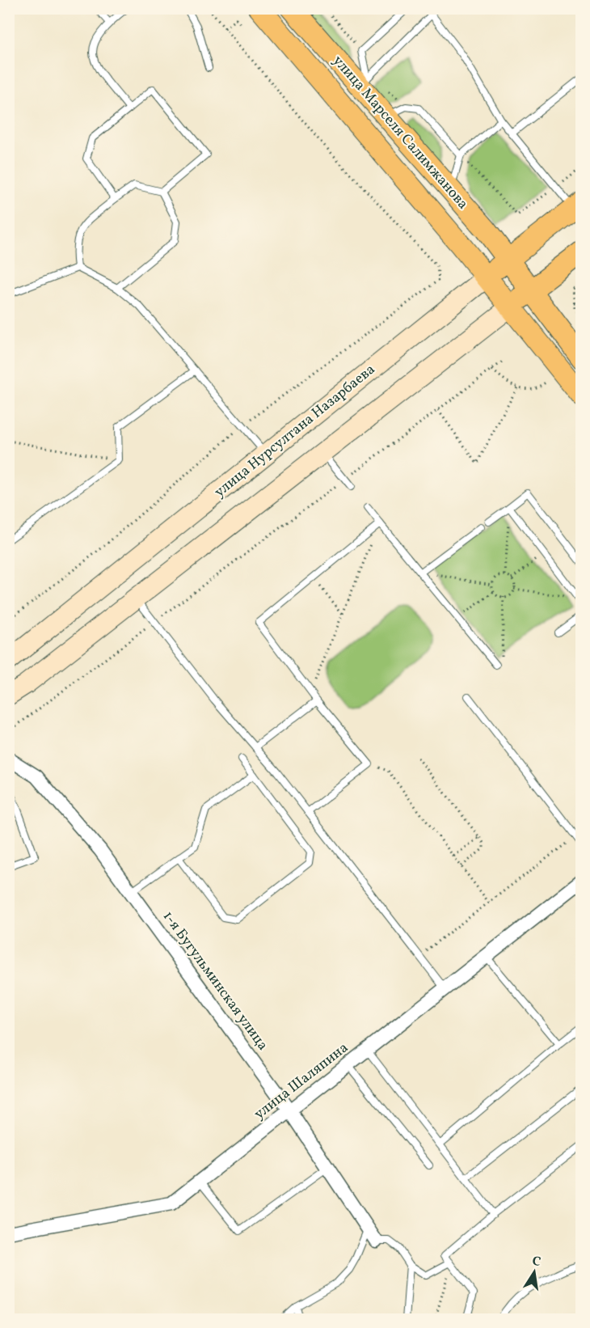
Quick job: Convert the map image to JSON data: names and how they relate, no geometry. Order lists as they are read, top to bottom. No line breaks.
{"streets":{"main road":["улица Марселя Салимжанова","улица Нурсултана Назарбаева"],"street":["1-я Бугульминская улица","улица Шаляпина"]},"crossings":[["улица Марселя Салимжанова","улица Нурсултана Назарбаева"],["1-я Бугульминская улица","улица Шаляпина"]],"north":"top"}
